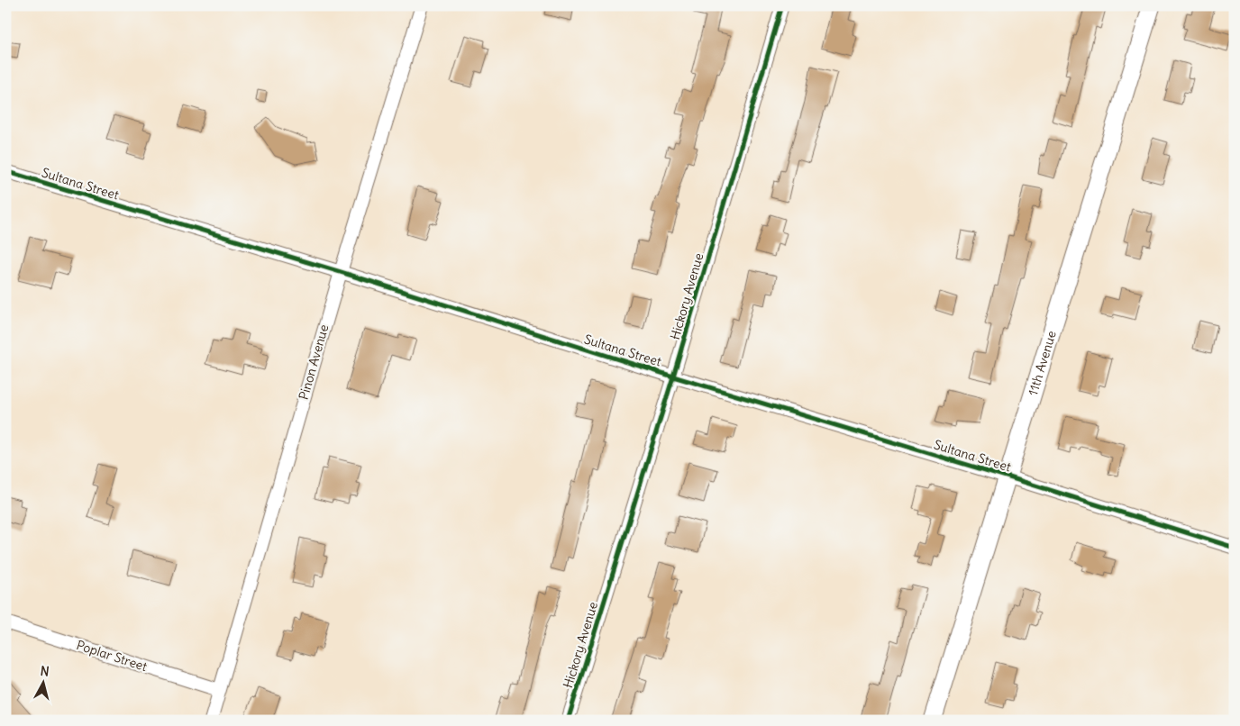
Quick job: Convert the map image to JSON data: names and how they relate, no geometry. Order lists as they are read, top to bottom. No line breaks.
{"streets":{"main road":["11th Avenue"],"street":["Sultana Street","Hickory Avenue","Pinon Avenue","Poplar Street"]},"crossings":[["Sultana Street","Hickory Avenue"],["Sultana Street","Pinon Avenue"],["Sultana Street","11th Avenue"],["Pinon Avenue","Poplar Street"]],"north":"top"}
